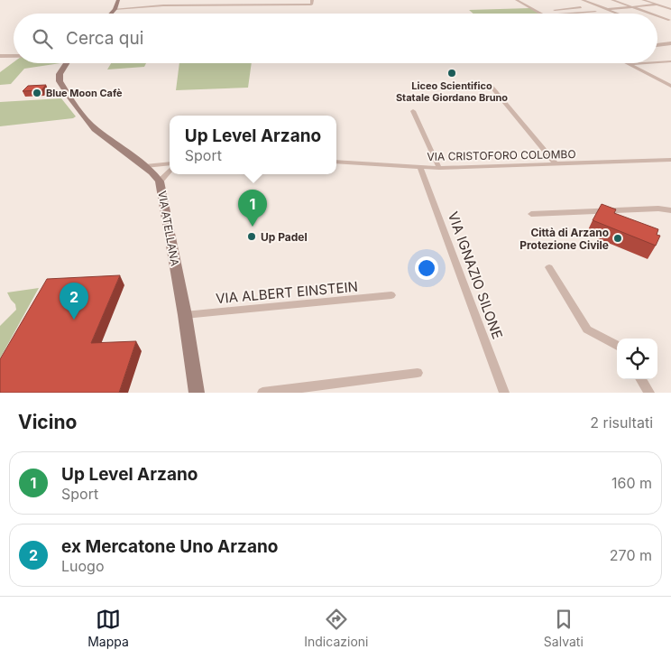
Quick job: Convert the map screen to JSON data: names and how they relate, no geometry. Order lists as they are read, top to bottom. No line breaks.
{"streets":{"main road":["VIA ATELLANA"],"street":["VIA CRISTOFORO COLOMBO","VIA IGNAZIO SILONE","VIA ALBERT EINSTEIN"]},"crossings":[["VIA CRISTOFORO COLOMBO","VIA IGNAZIO SILONE"],["VIA ATELLANA","VIA ALBERT EINSTEIN"]],"places":["Liceo Scientifico Statale Giordano Bruno","Blue Moon Cafè","Up Padel","Città di Arzano Protezione Civile"],"page":{"search":"Cerca qui","popup":["Up Level Arzano","Sport"],"pins":["1","2"],"heading":["Vicino","2 risultati"],"list":[{"mark":"1","name":"Up Level Arzano","note":"Sport","value":"160 m"},{"mark":"2","name":"ex Mercatone Uno Arzano","note":"Luogo","value":"270 m"}],"nav":["Mappa","Indicazioni","Salvati"]}}
